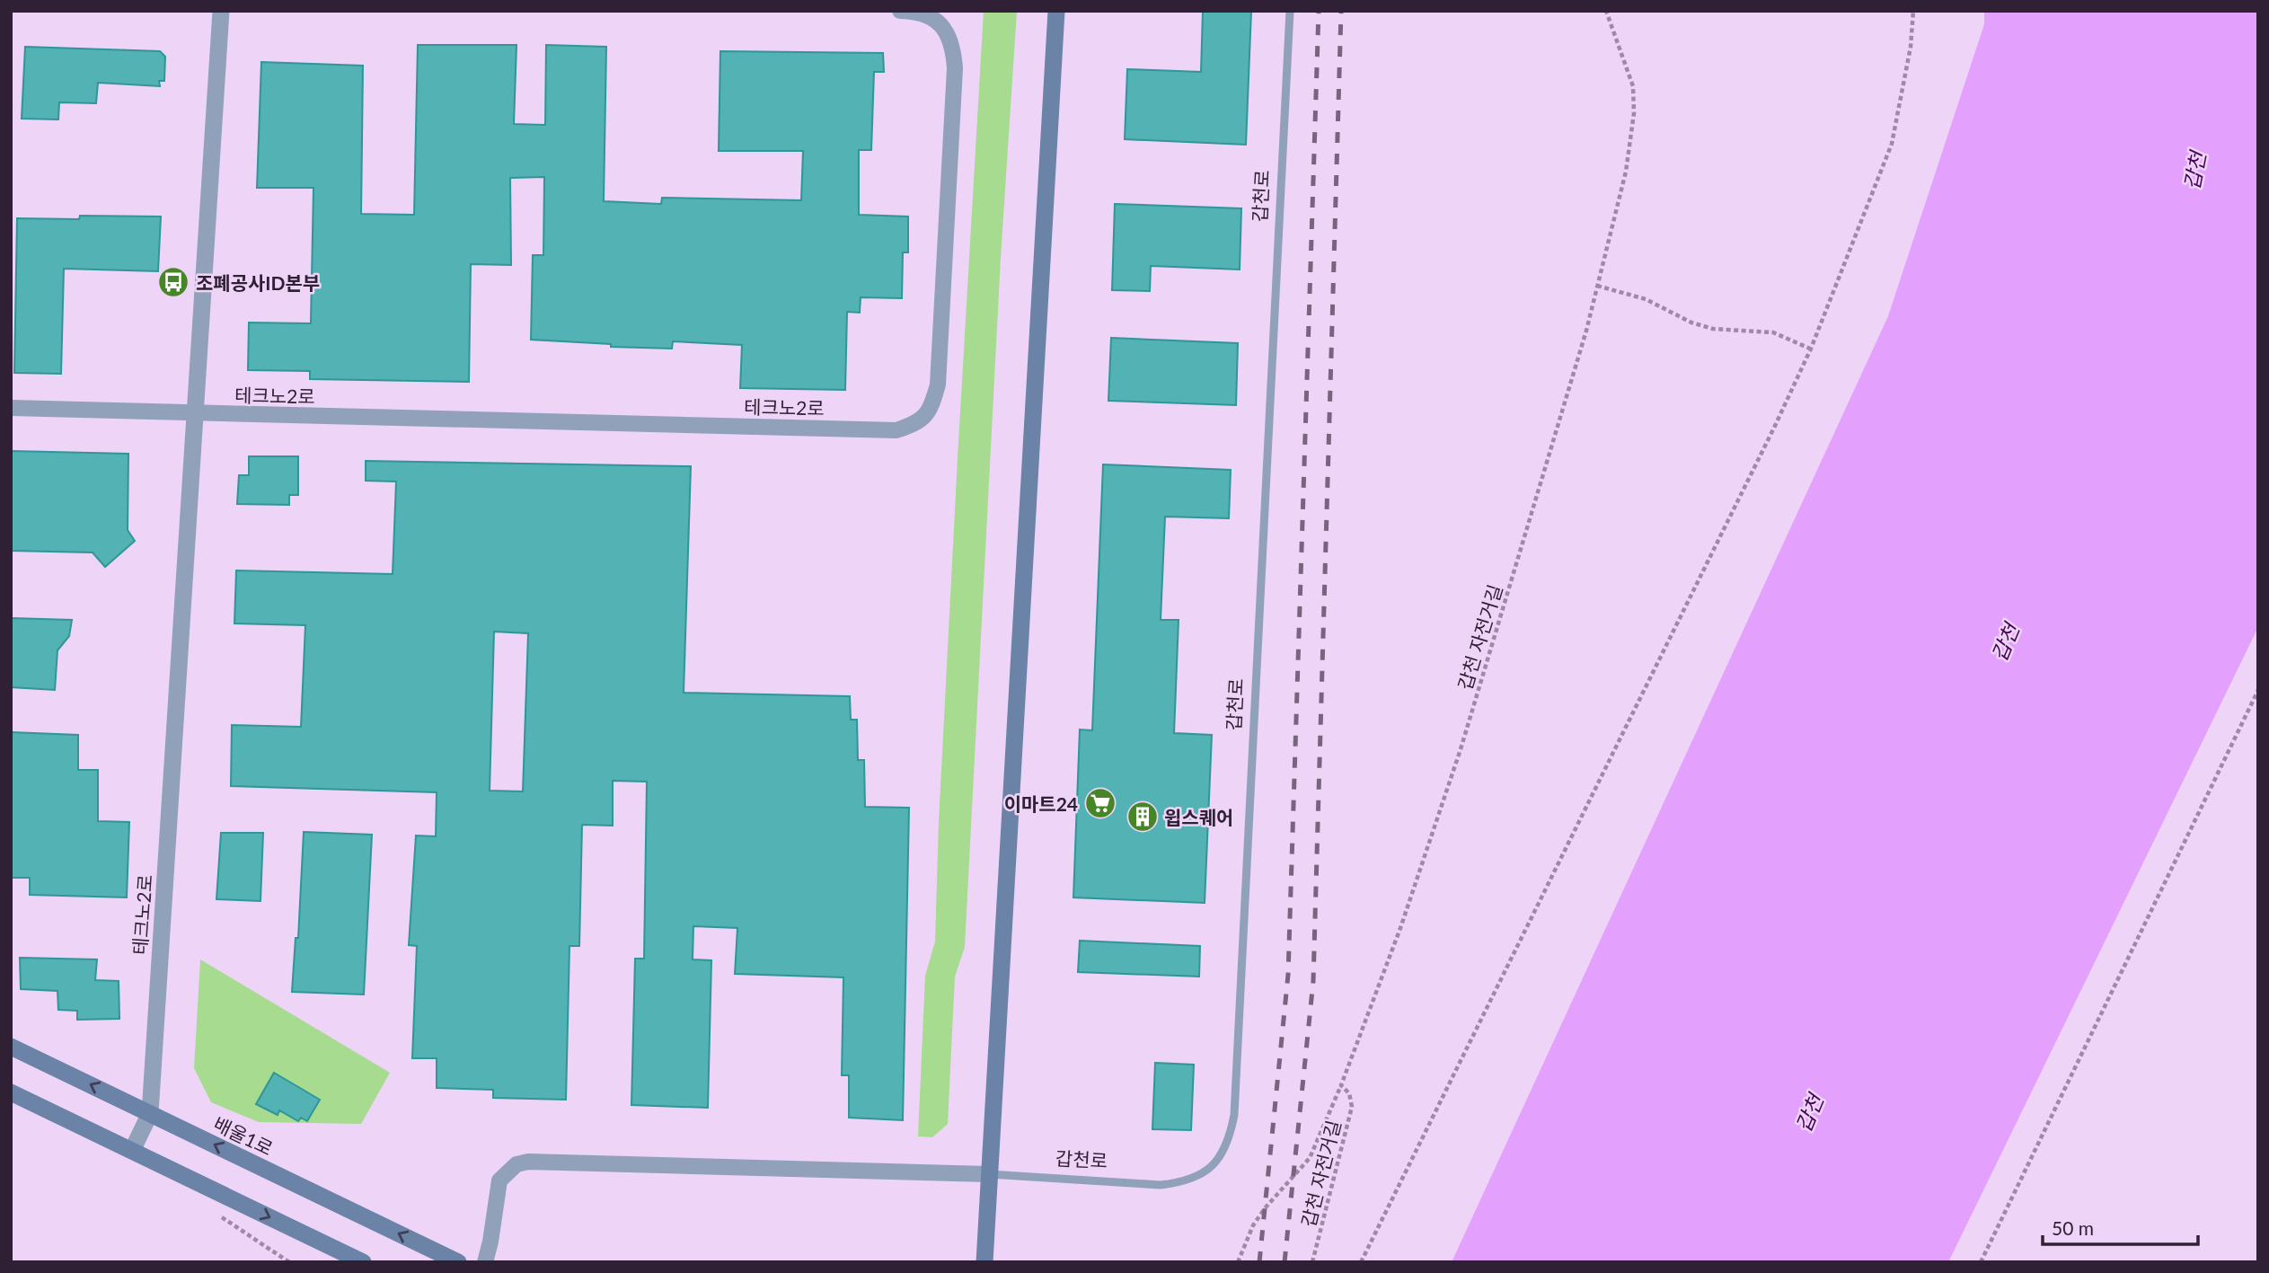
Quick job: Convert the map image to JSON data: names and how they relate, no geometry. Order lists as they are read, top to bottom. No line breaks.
{"streets":{"main road":["배울1로"],"street":["테크노2로"],"lane":["갑천로"],"path":["갑천 자전거길"]},"crossings":[["테크노2로","배울1로"]],"water":["갑천"],"places":{"bus stop":["조폐공사ID본부"],"supermarket":["이마트24"],"building":["윕스퀘어"]},"scale_bar":"50 m"}
